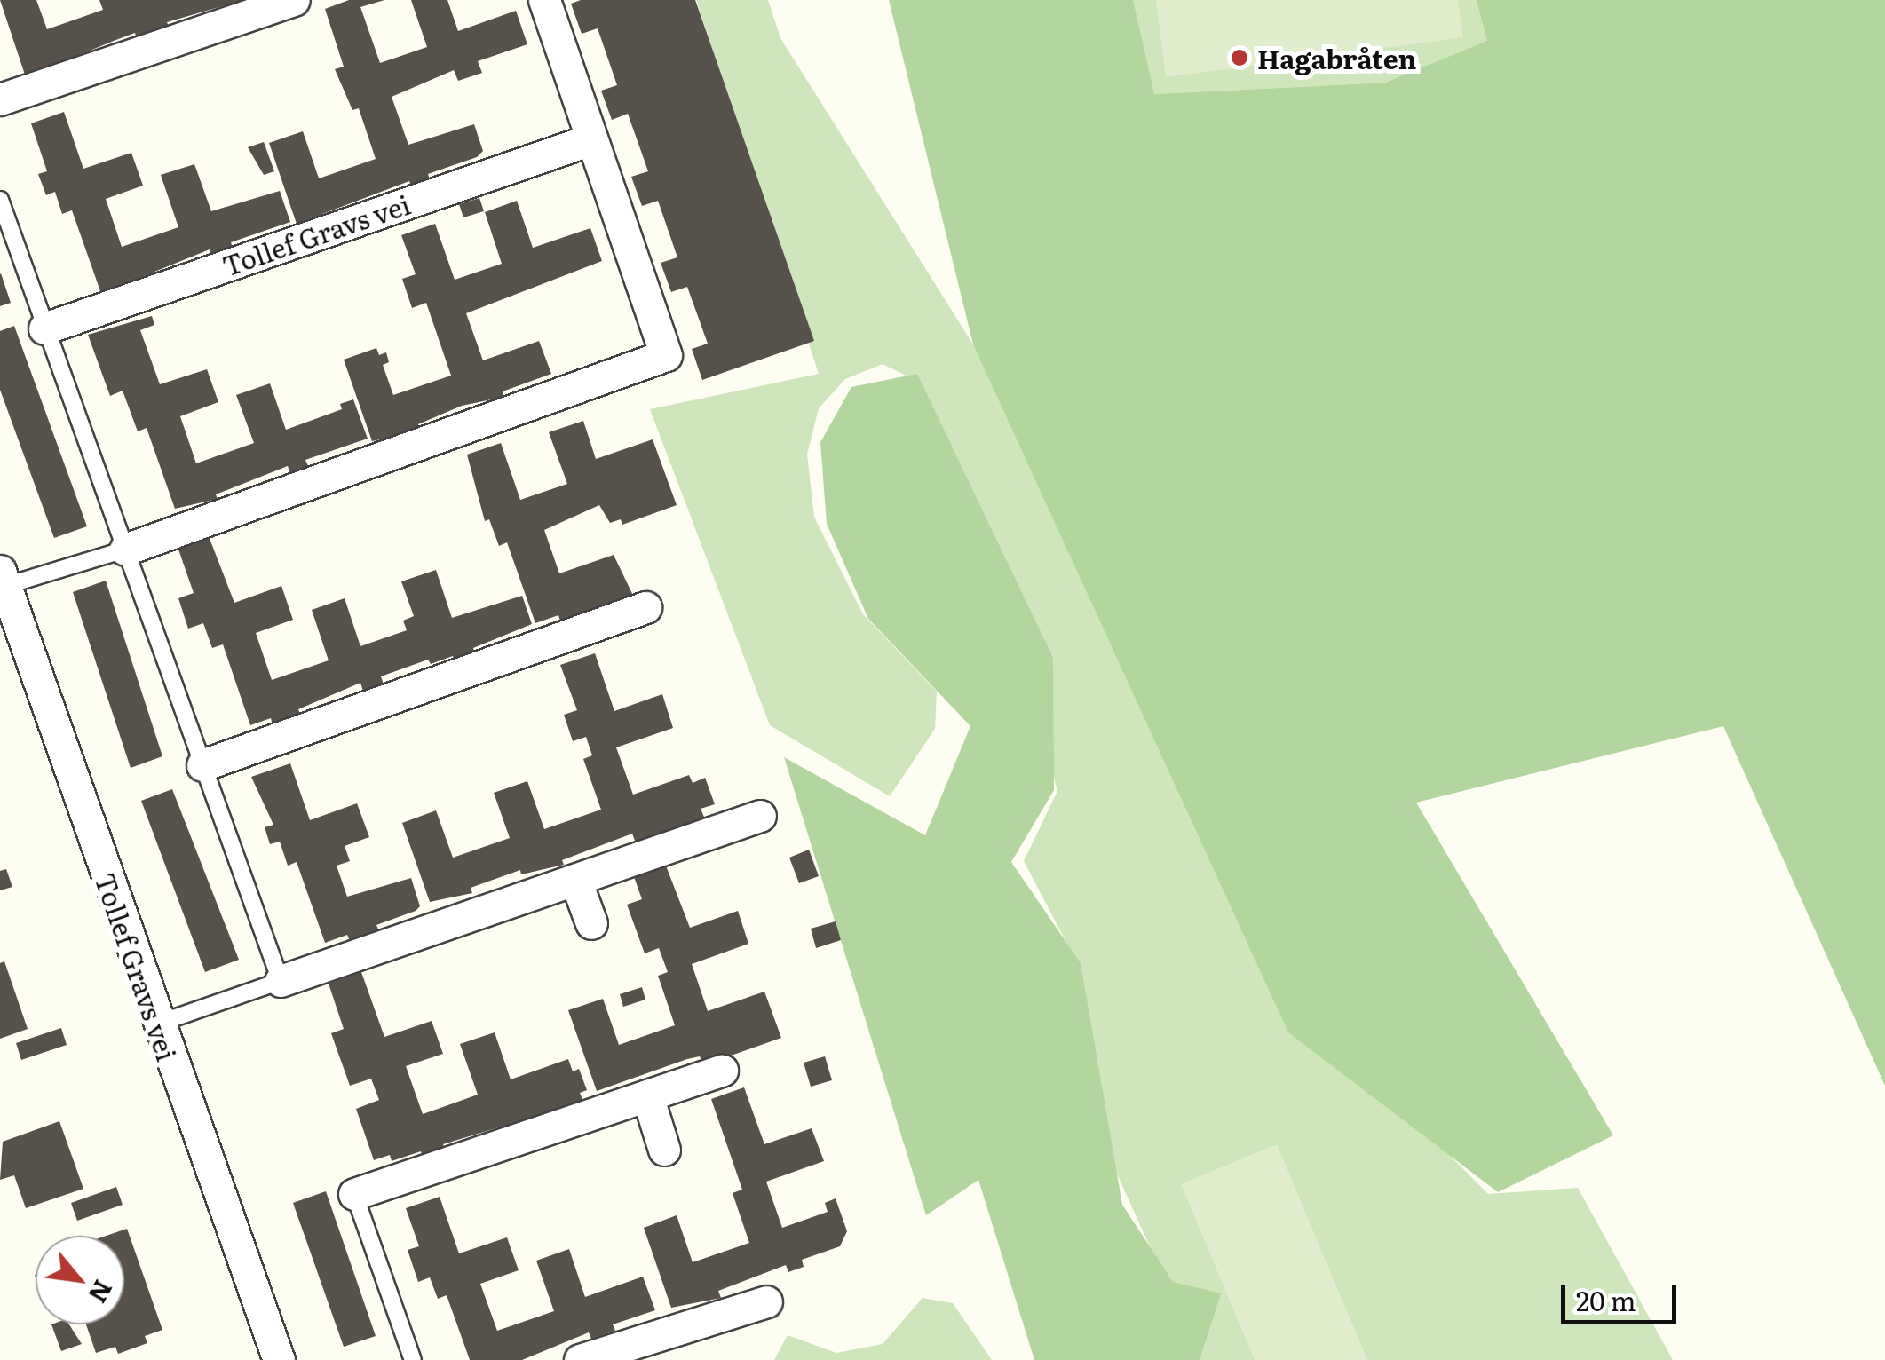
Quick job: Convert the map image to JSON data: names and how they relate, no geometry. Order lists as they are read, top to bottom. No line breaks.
{"streets":{"street":["Tollef Gravs vei"]},"places":["Hagabråten"],"scale_bar":"20 m","north":"bottom right"}
